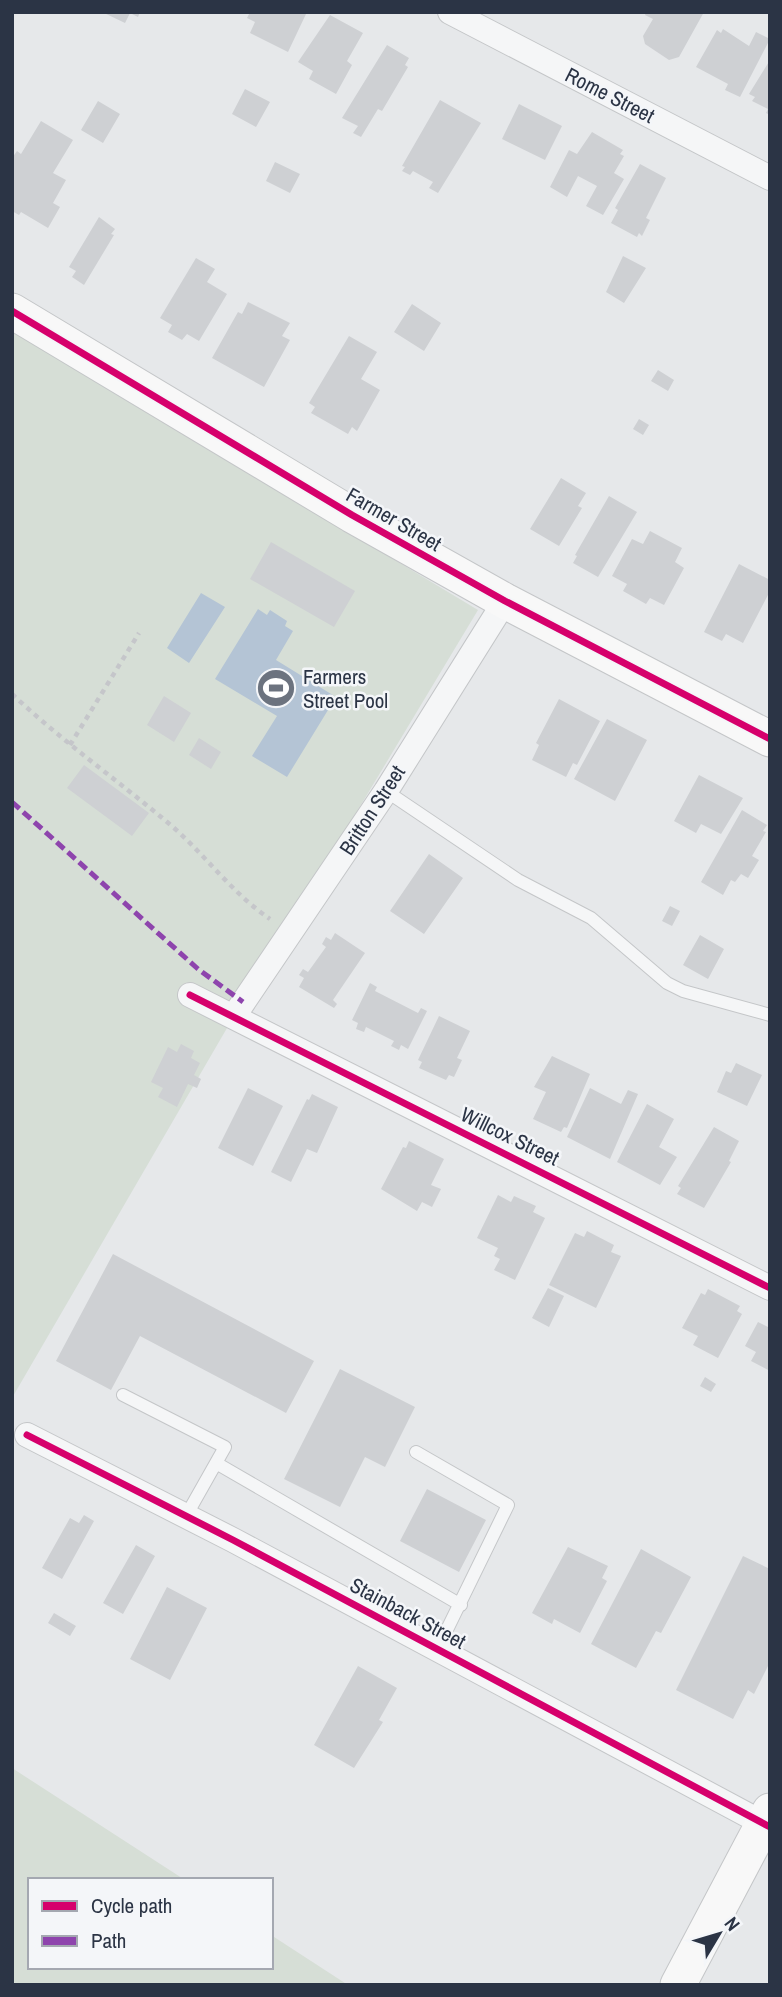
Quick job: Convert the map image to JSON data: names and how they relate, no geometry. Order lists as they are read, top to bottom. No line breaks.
{"streets":{"street":["Rome Street","Farmer Street","Britton Street","Willcox Street","Stainback Street"]},"crossings":[["Farmer Street","Britton Street"],["Britton Street","Willcox Street"]],"places":{"sports":["Farmers Street Pool"]},"legend":["Cycle path","Path"],"north":"top right"}
